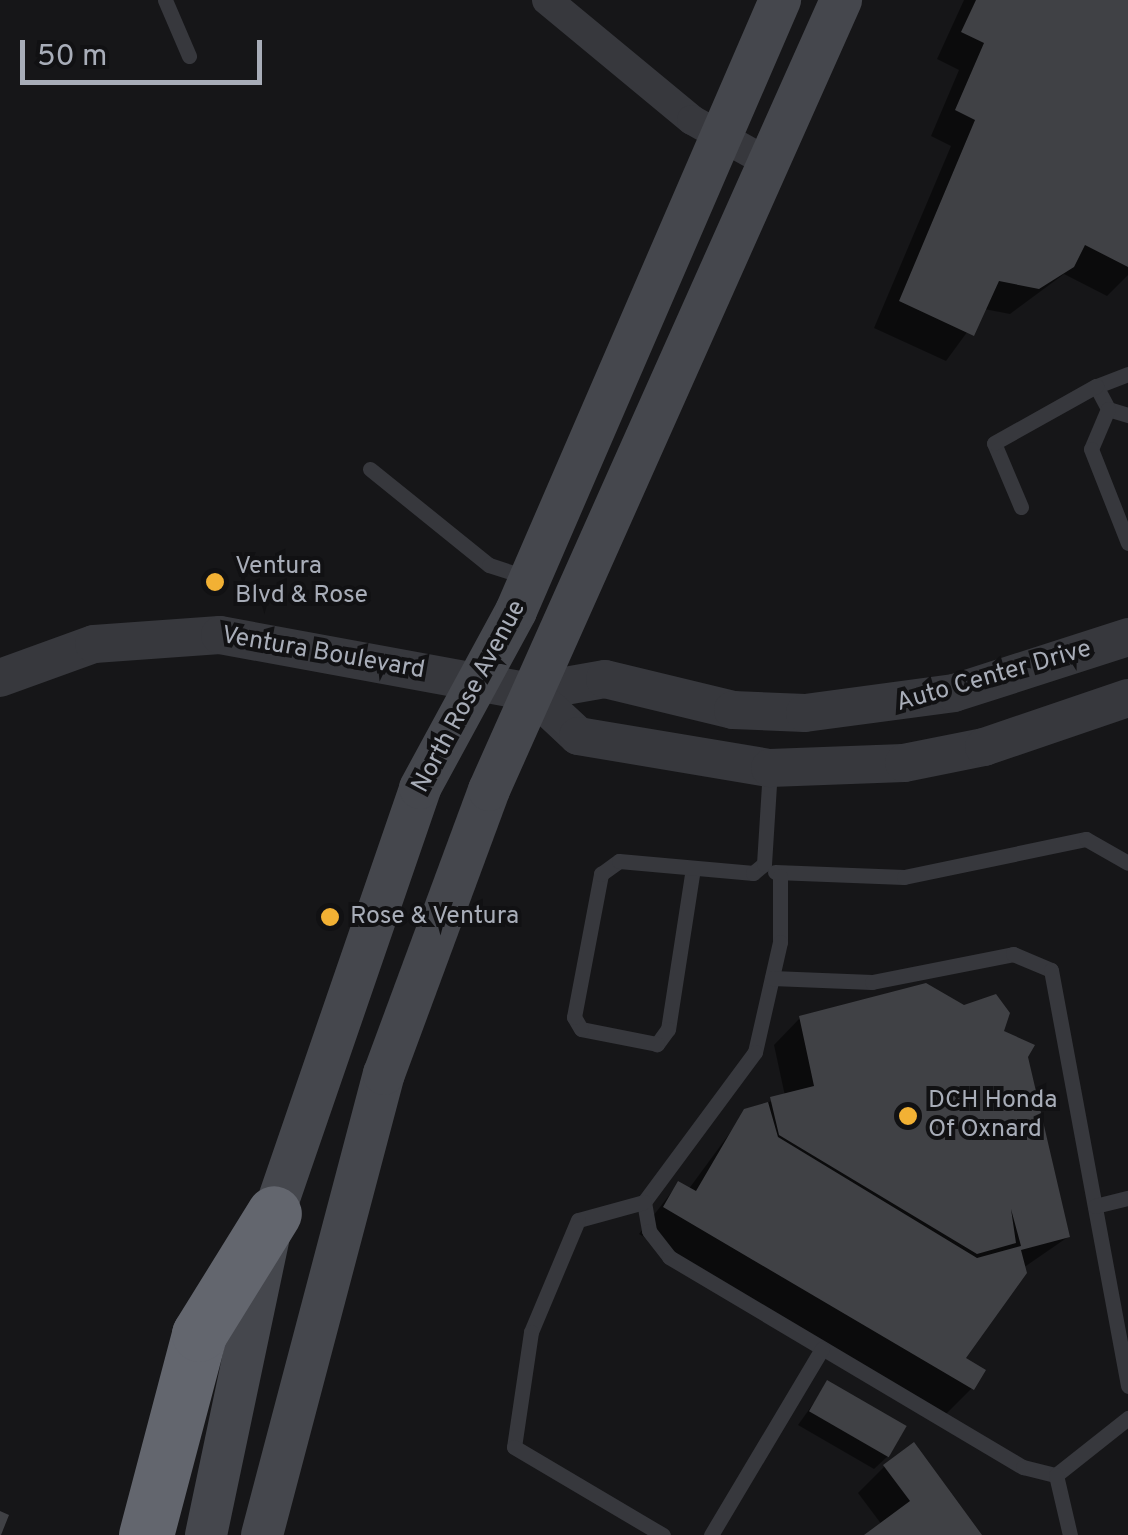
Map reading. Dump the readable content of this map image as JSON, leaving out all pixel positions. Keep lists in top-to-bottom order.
{
  "streets": {
    "main road": ["North Rose Avenue"],
    "street": ["Ventura Boulevard", "Auto Center Drive"]
  },
  "crossings": [
    ["Ventura Boulevard", "Auto Center Drive"],
    ["Ventura Boulevard", "North Rose Avenue"],
    ["Auto Center Drive", "North Rose Avenue"]
  ],
  "places": ["Ventura Blvd & Rose", "Rose & Ventura", "DCH Honda Of Oxnard"],
  "scale_bar": "50 m"
}
